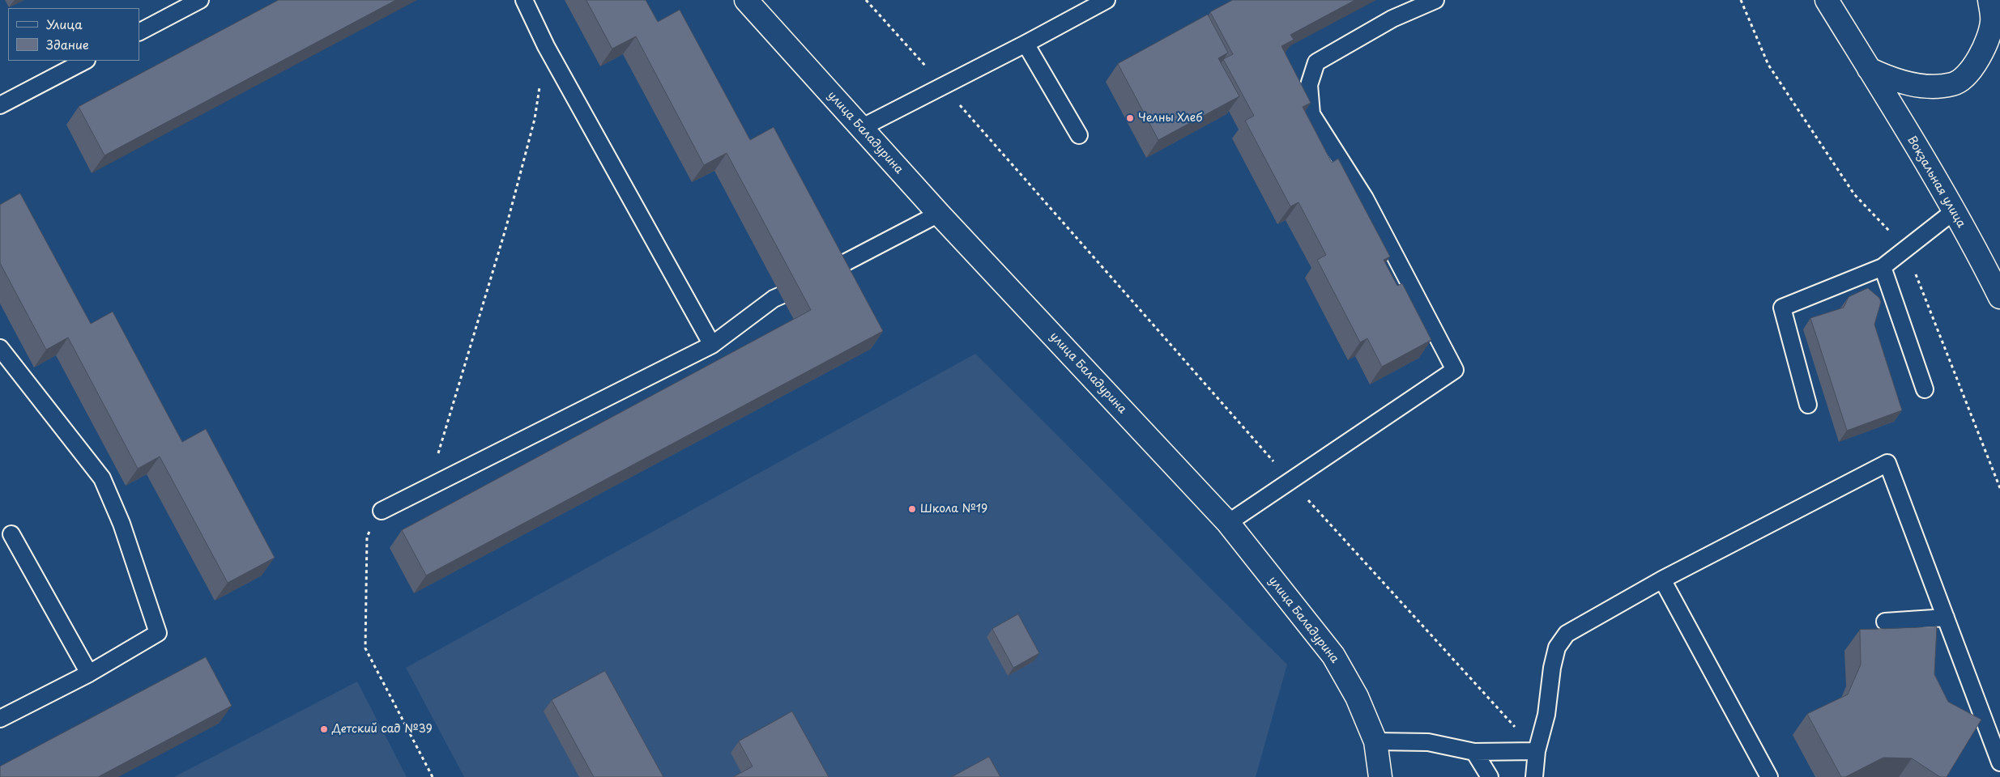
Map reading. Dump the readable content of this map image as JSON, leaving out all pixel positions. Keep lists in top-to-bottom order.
{
  "streets": {
    "street": ["улица Баладурина", "Вокзальная улица"]
  },
  "places": ["Челны Хлеб", "Школа №19", "Детский сад №39"],
  "legend": ["Улица", "Здание"]
}
